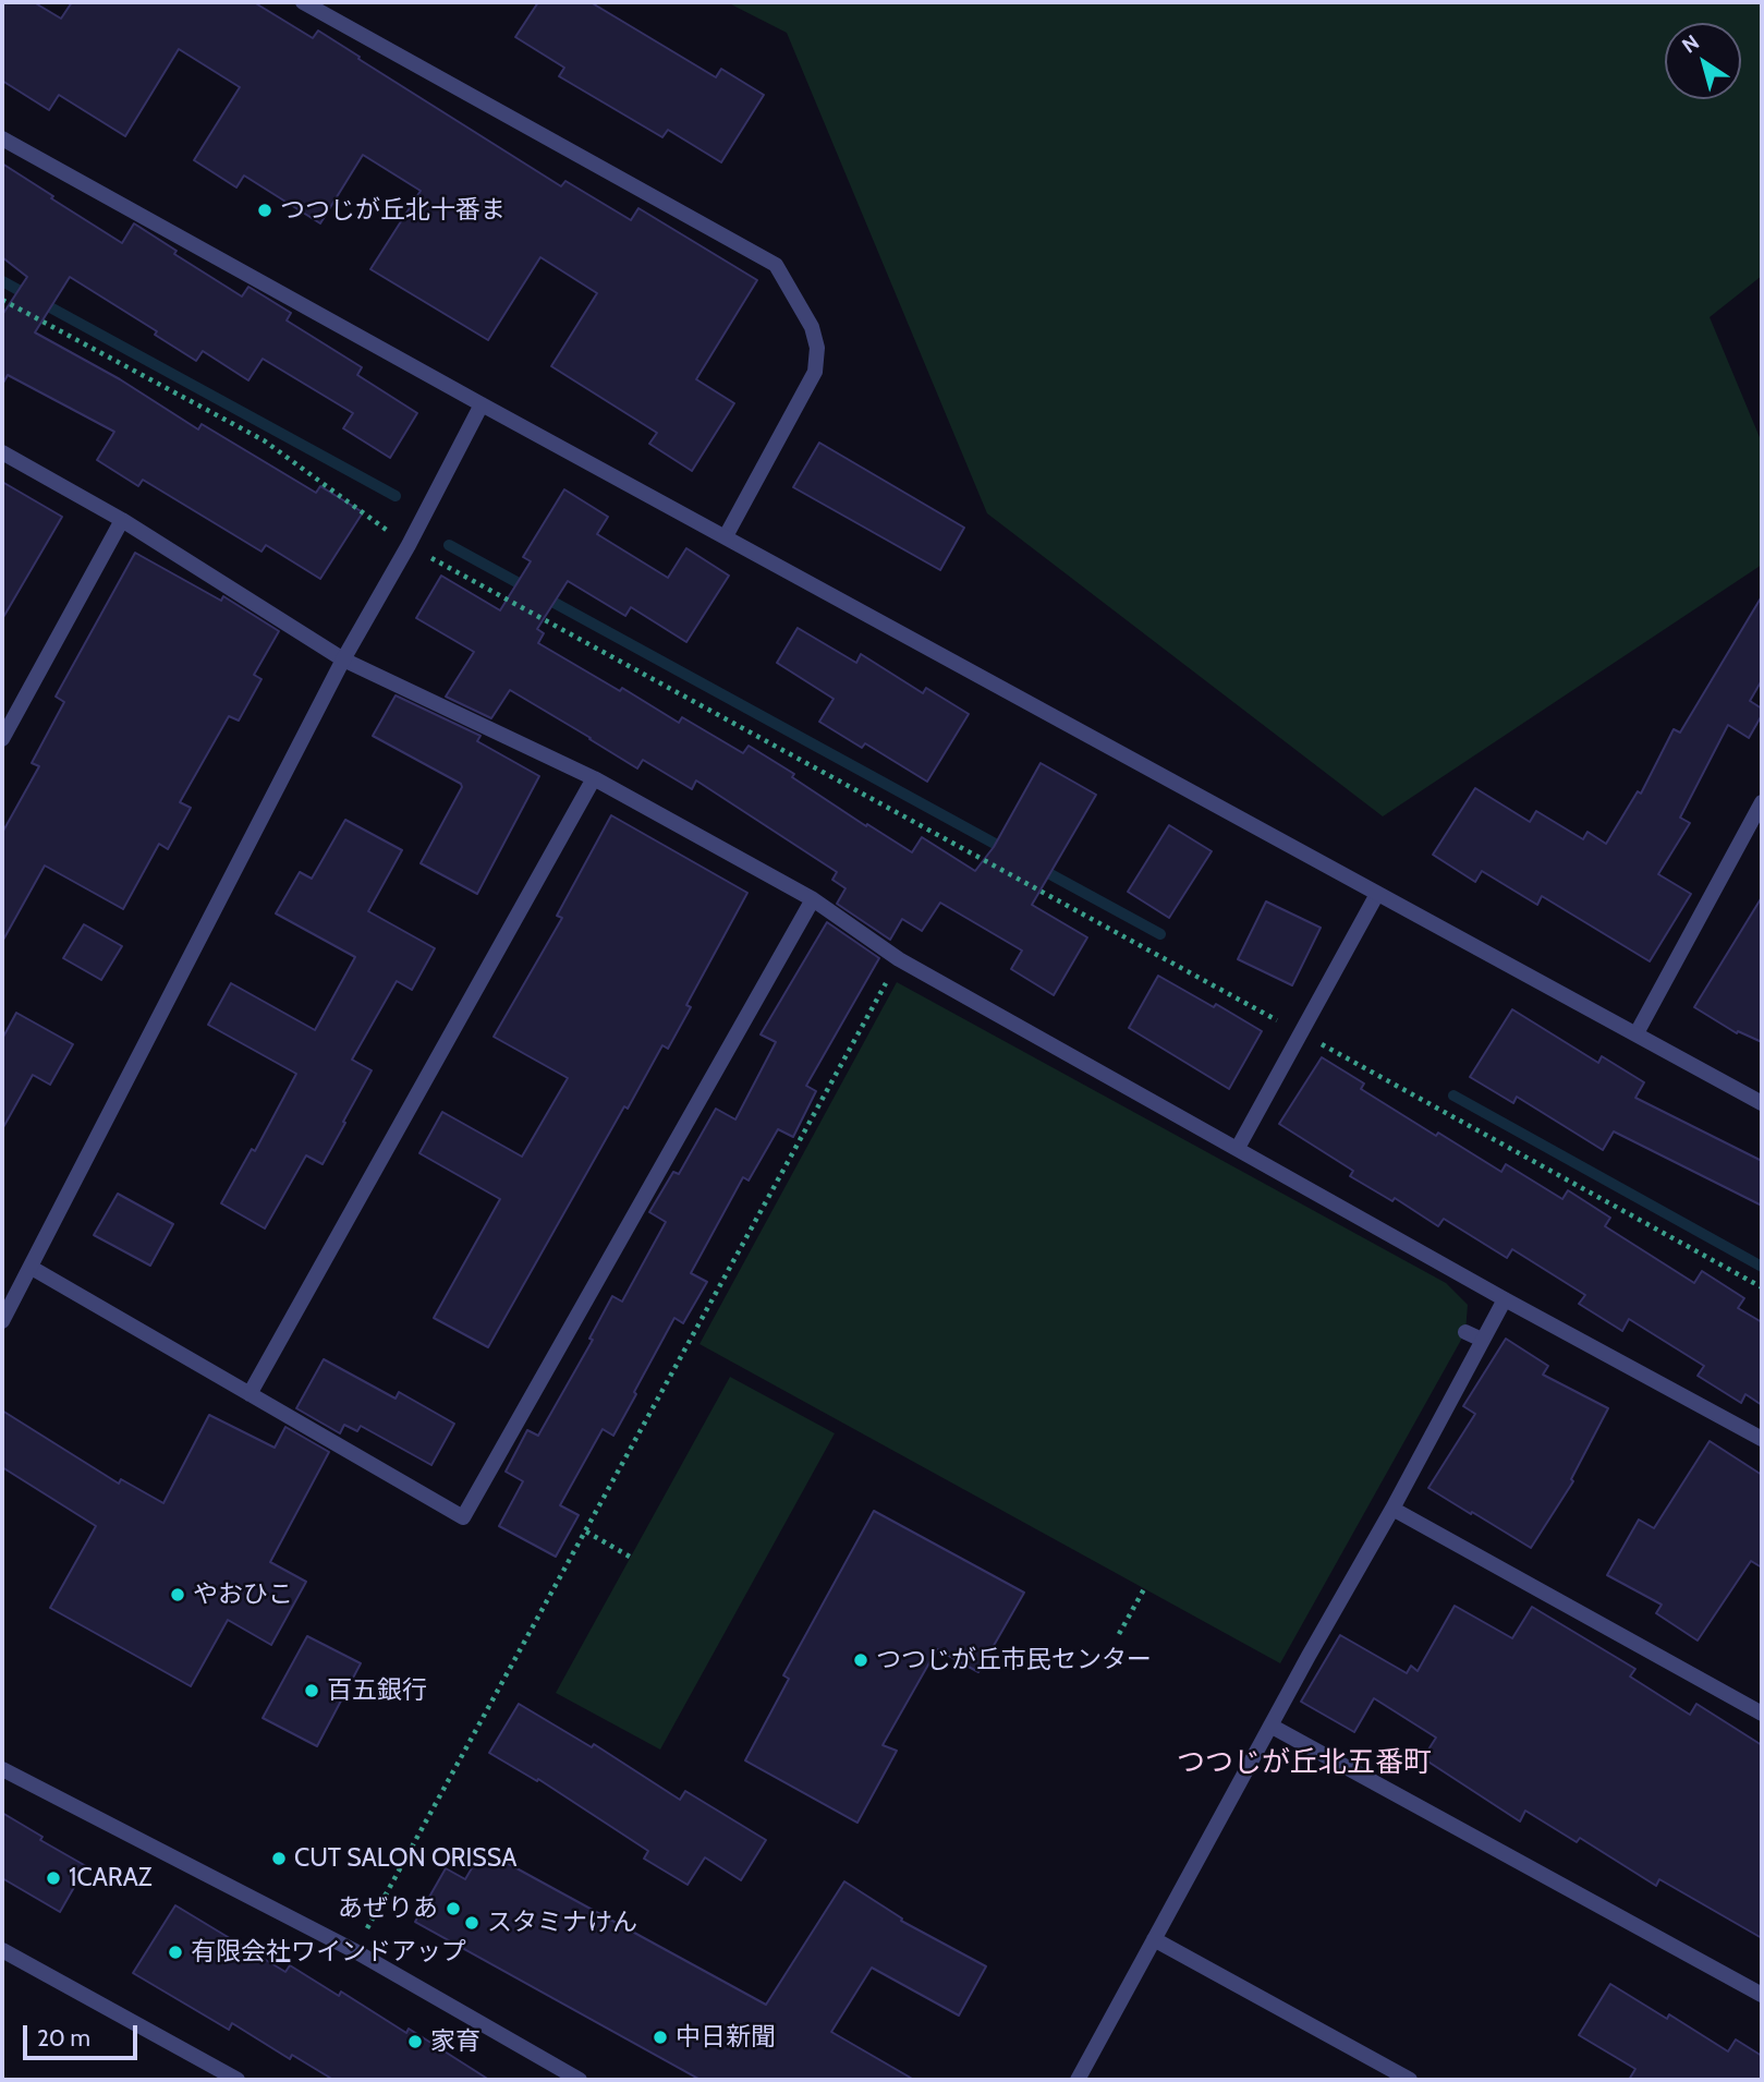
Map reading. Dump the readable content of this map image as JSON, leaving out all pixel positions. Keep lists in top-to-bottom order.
{
  "districts": ["つつじが丘北五番町"],
  "places": [
    "つつじが丘北十番ま",
    "やおひこ",
    "つつじが丘市民センター",
    "百五銀行",
    "CUT SALON ORISSA",
    "1CARAZ",
    "あぜりあ",
    "スタミナけん",
    "有限会社ワインドアップ",
    "中日新聞",
    "家育"
  ],
  "scale_bar": "20 m",
  "north": "top left"
}
